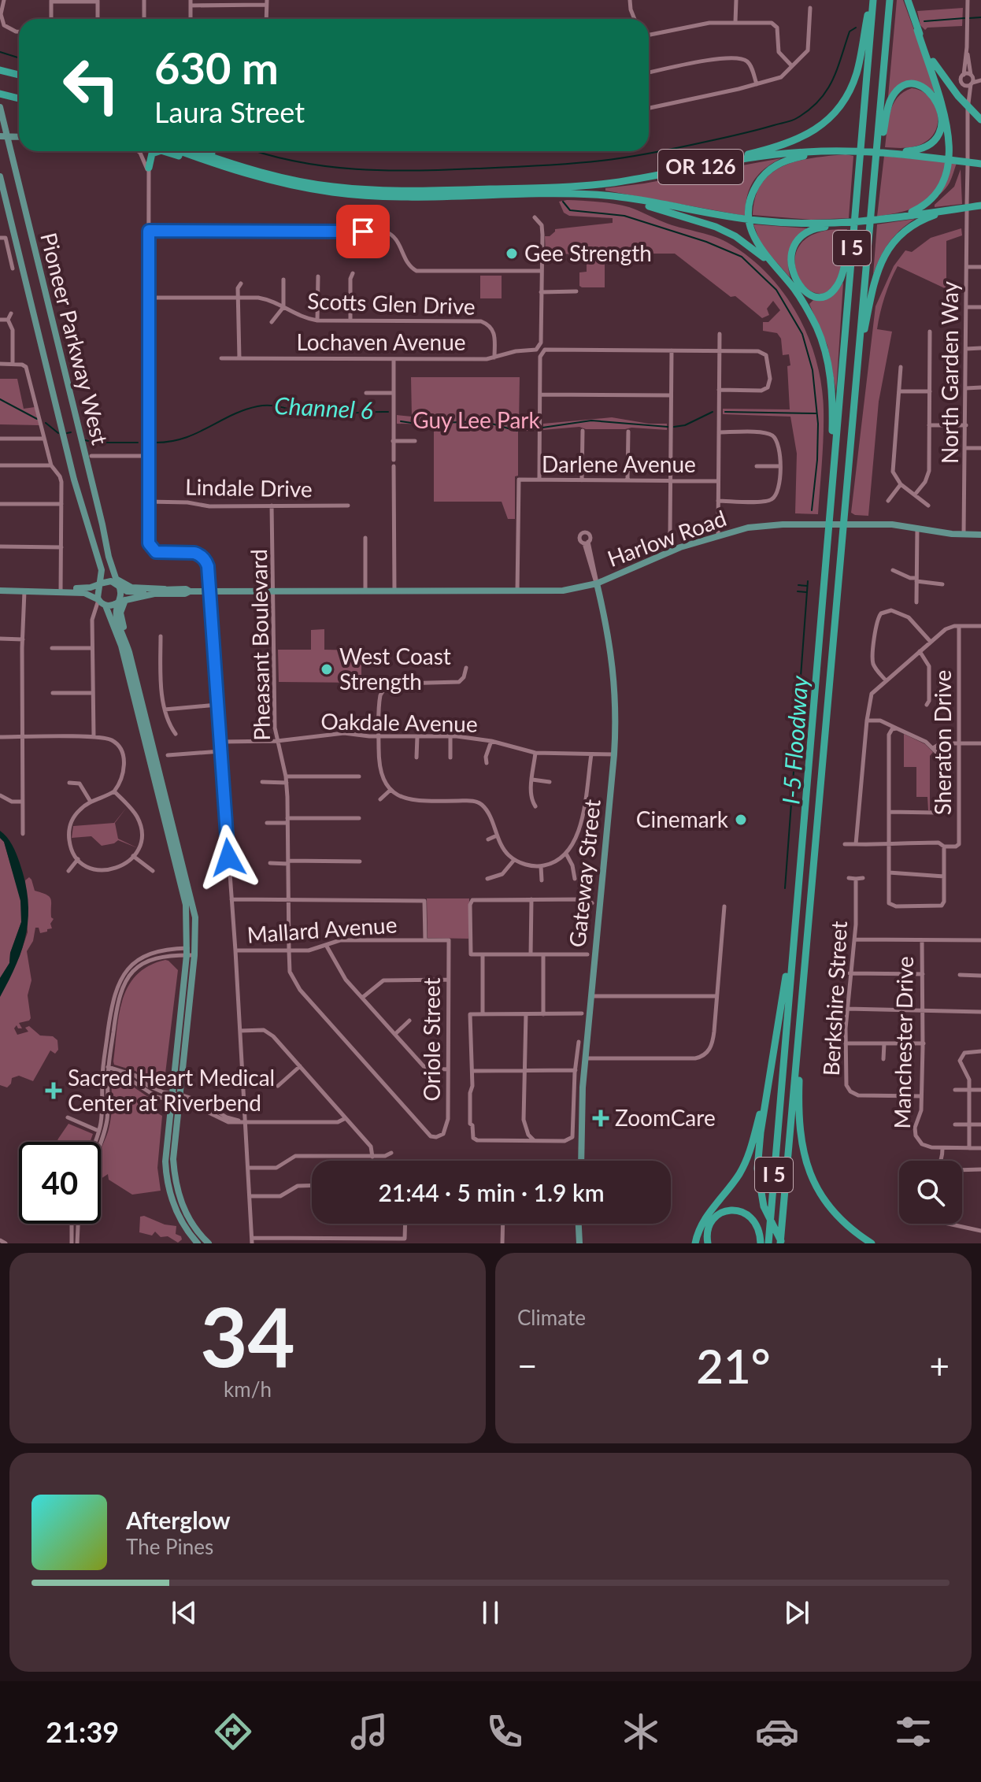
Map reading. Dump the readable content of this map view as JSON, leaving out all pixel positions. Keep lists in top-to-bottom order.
{
  "streets": {
    "highway": ["OR 126", "I 5"],
    "main road": ["Pioneer Parkway West", "Harlow Road", "Gateway Street"],
    "street": [
      "Scotts Glen Drive",
      "Lochaven Avenue",
      "North Garden Way",
      "Darlene Avenue",
      "Lindale Drive",
      "Pheasant Boulevard",
      "Oakdale Avenue",
      "Sheraton Drive",
      "Mallard Avenue",
      "Berkshire Street",
      "Oriole Street",
      "Manchester Drive"
    ]
  },
  "crossings": [
    ["Scotts Glen Drive", "Lochaven Avenue"],
    ["North Garden Way", "Harlow Road"],
    ["Darlene Avenue", "Harlow Road"],
    ["Lindale Drive", "Pheasant Boulevard"],
    ["Harlow Road", "Pheasant Boulevard"],
    ["Harlow Road", "Gateway Street"],
    ["Pheasant Boulevard", "Oakdale Avenue"],
    ["Pheasant Boulevard", "Mallard Avenue"],
    ["Pheasant Boulevard", "Oriole Street"],
    ["Oakdale Avenue", "Gateway Street"],
    ["Mallard Avenue", "Oriole Street"],
    ["Berkshire Street", "Manchester Drive"]
  ],
  "water": ["Channel 6", "I-5 Floodway"],
  "parks": ["Guy Lee Park"],
  "places": {
    "other": ["Gee Strength", "West Coast Strength", "Cinemark"],
    "health": ["Sacred Heart Medical Center at Riverbend", "ZoomCare"]
  },
  "page": {
    "turn": ["630 m", "Laura Street"],
    "limit": "40",
    "trip": "21:44 · 5 min · 1.9 km",
    "tile": [
      ["34", "km/h"],
      "Climate"
    ],
    "heat": ["−", "21°", "+"],
    "song": ["Afterglow", "The Pines"],
    "tabs": "21:39"
  }
}
